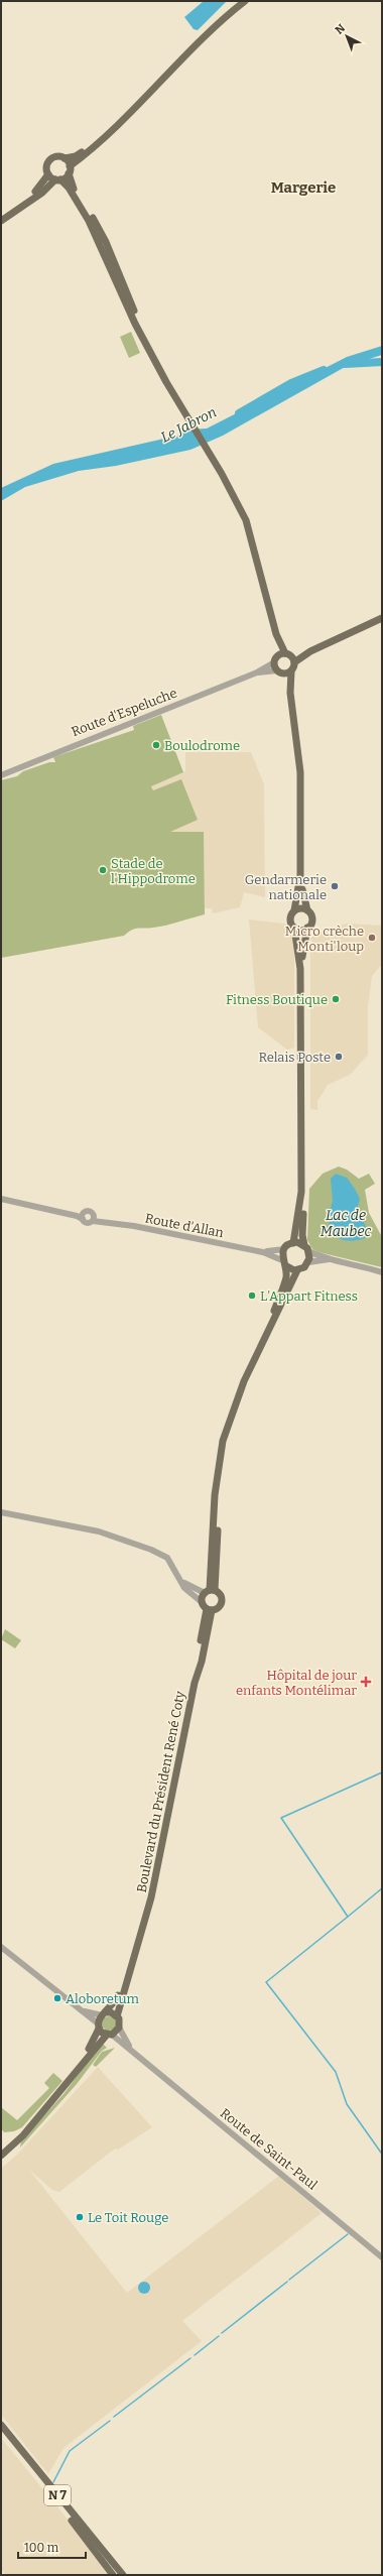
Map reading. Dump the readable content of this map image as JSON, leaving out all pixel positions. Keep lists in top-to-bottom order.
{
  "streets": {
    "main road": ["Boulevard du Président René Coty", "N 7"],
    "street": ["Route d'Espeluche", "Route d'Allan", "Route de Saint-Paul"]
  },
  "crossings": [
    ["Boulevard du Président René Coty", "Route de Saint-Paul"]
  ],
  "districts": ["Margerie"],
  "water": ["Le Jabron", "Lac de Maubec"],
  "places": {
    "other": [
      "Boulodrome",
      "Stade de l'Hippodrome",
      "Gendarmerie nationale",
      "Micro crèche Monti'loup",
      "Fitness Boutique",
      "Relais Poste",
      "L'Appart Fitness",
      "Aloboretum",
      "Le Toit Rouge"
    ],
    "health": ["Hôpital de jour enfants Montélimar"]
  },
  "scale_bar": "100 m",
  "north": "top left"
}
